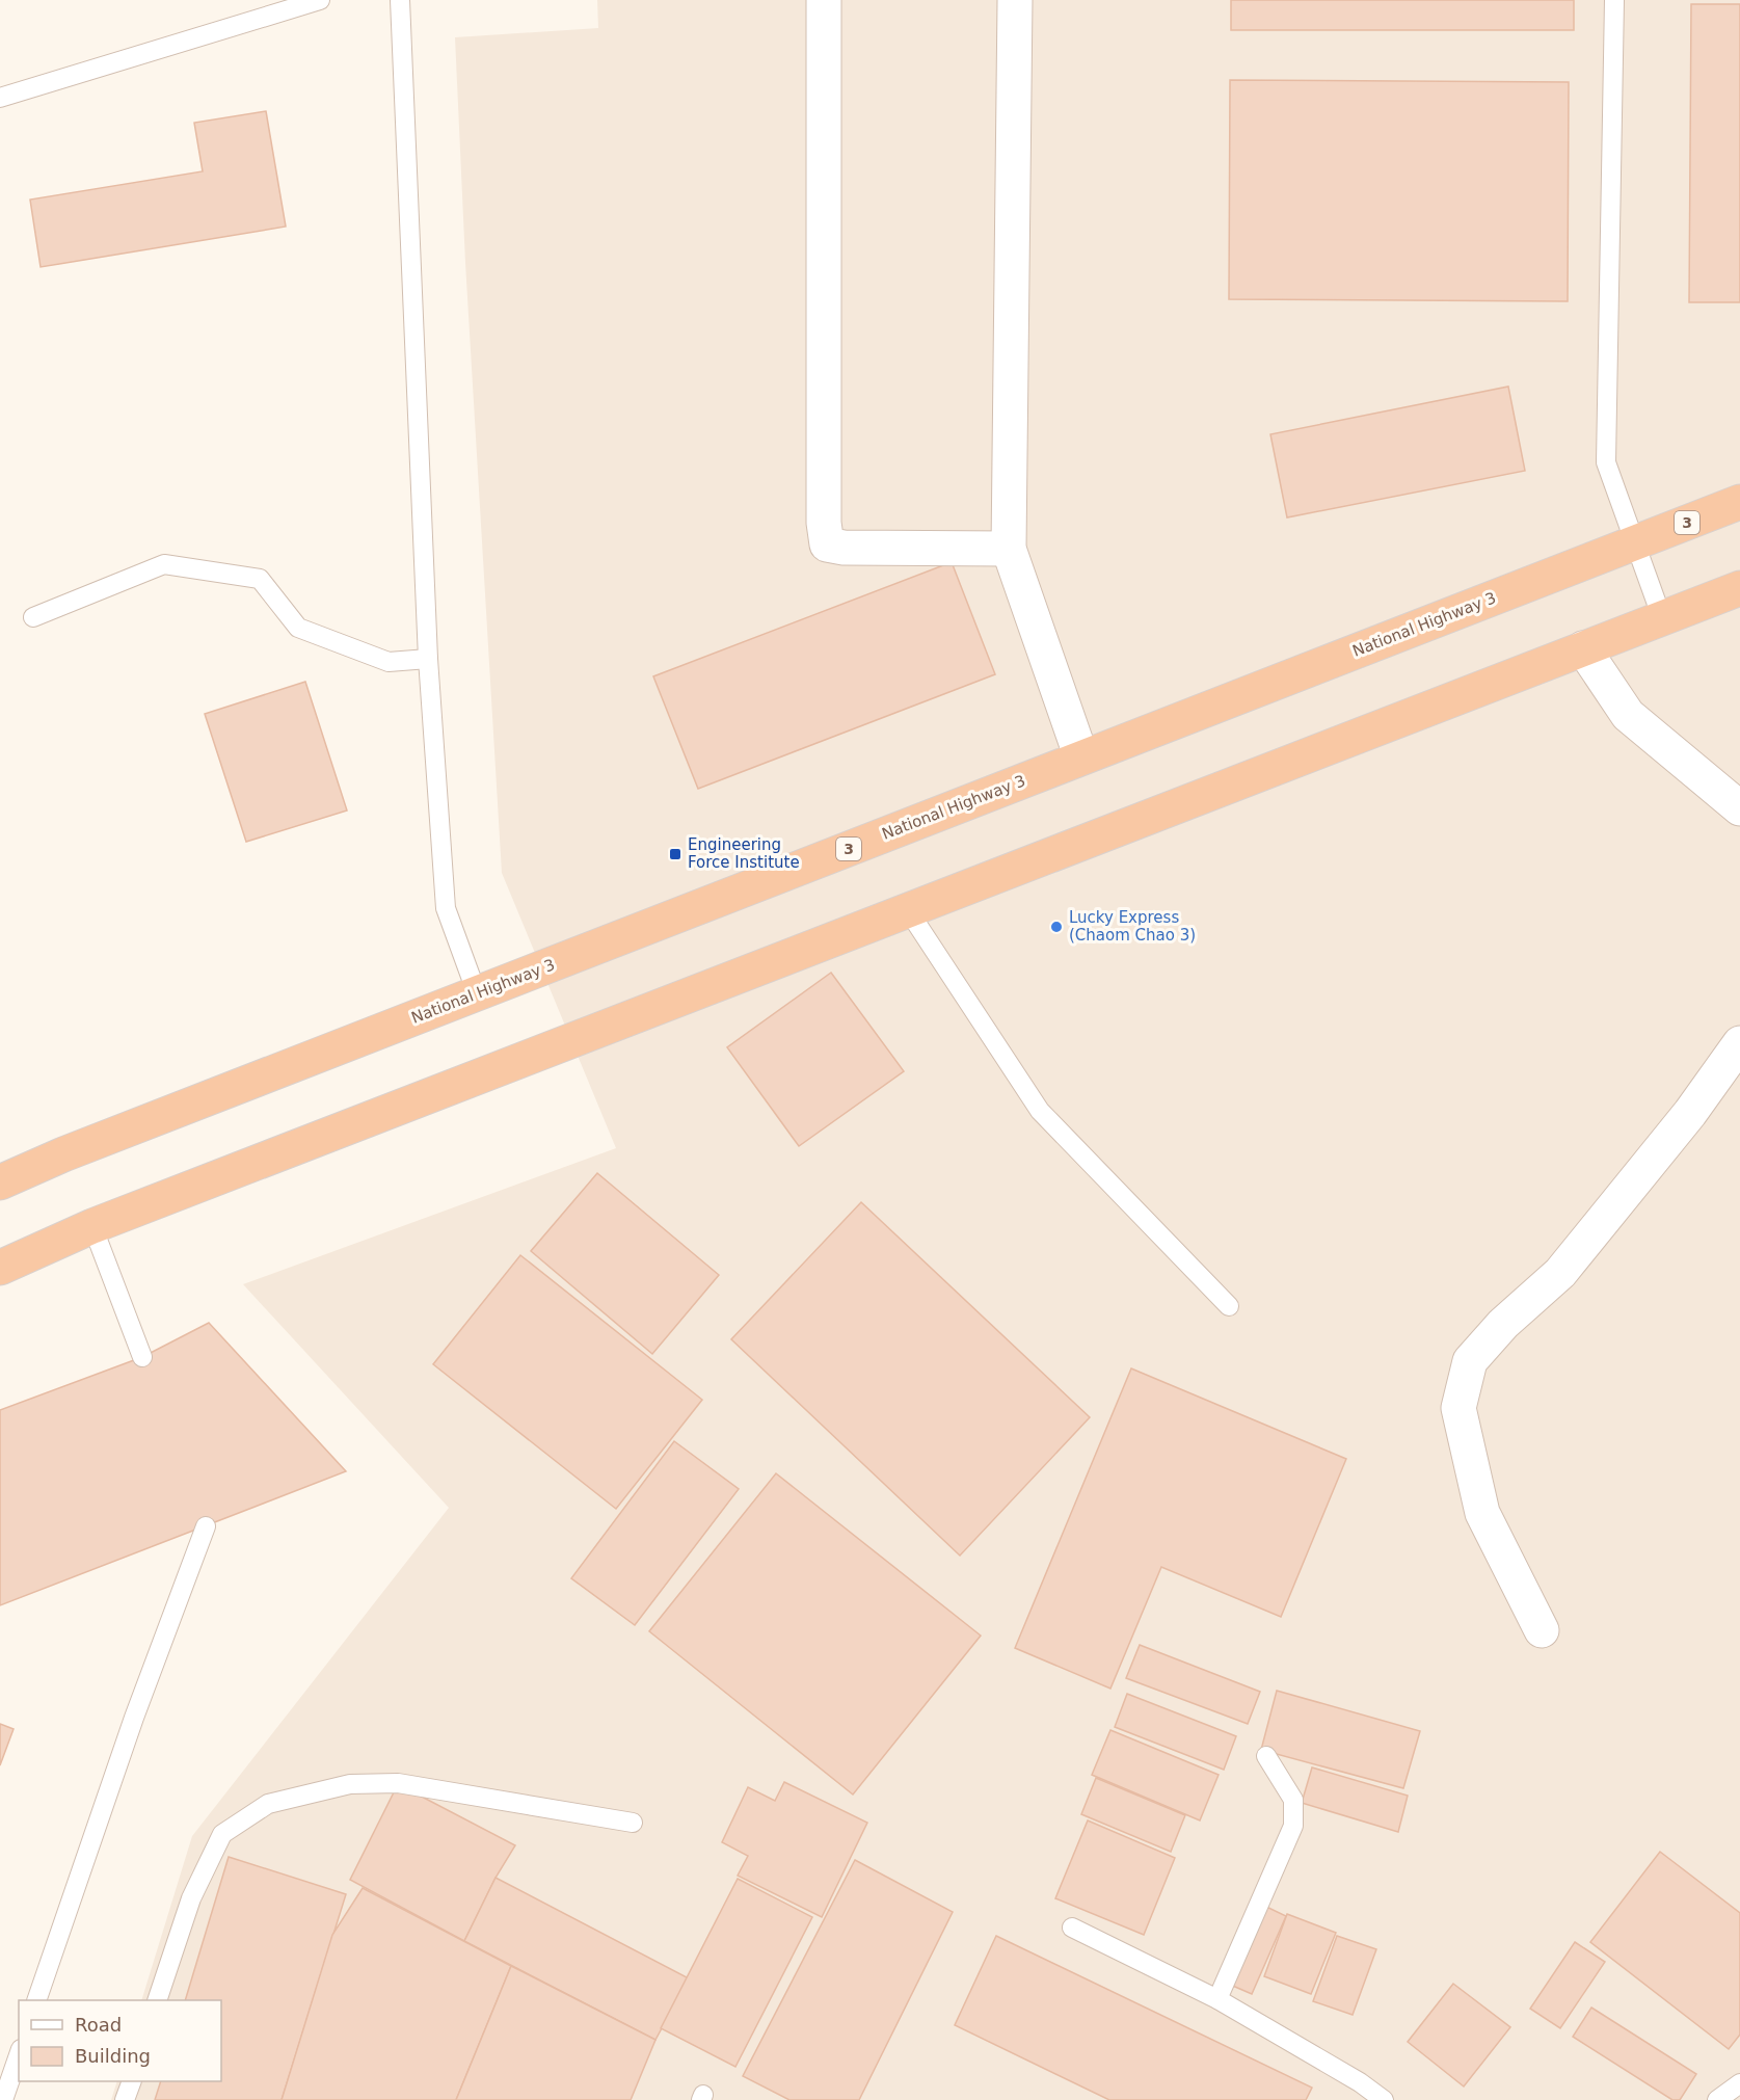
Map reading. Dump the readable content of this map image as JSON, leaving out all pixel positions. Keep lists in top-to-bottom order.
{
  "streets": {
    "highway": ["3", "National Highway 3"]
  },
  "places": {
    "transit": ["Engineering Force Institute"],
    "other": ["Lucky Express (Chaom Chao 3)"]
  },
  "legend": ["Road", "Building"]
}
